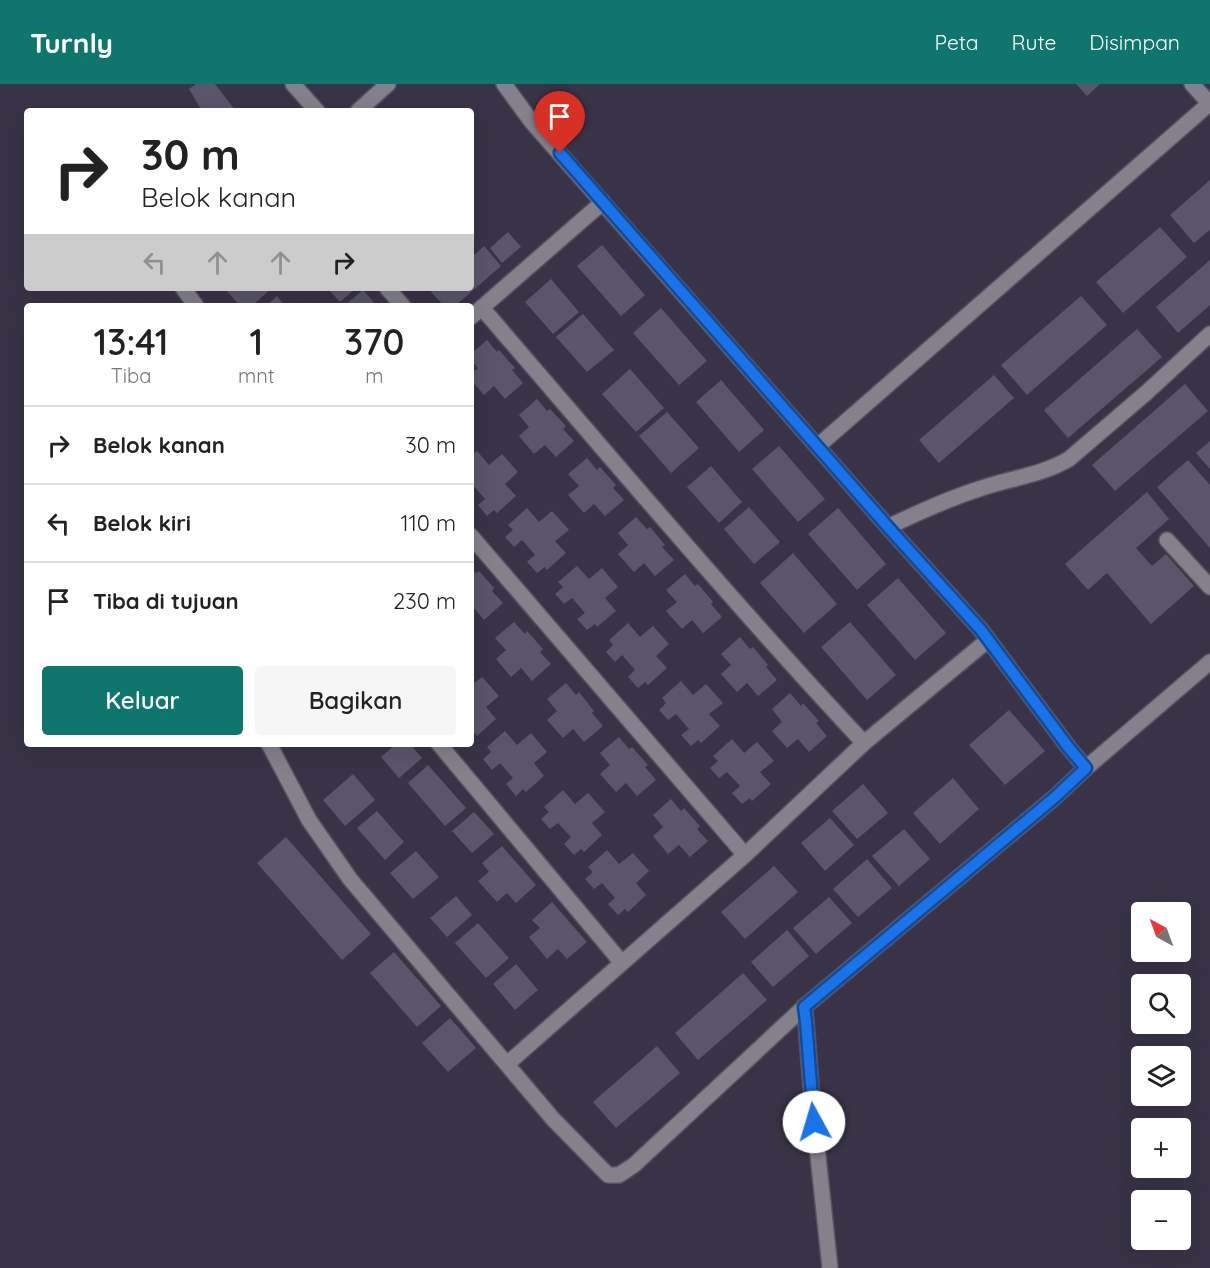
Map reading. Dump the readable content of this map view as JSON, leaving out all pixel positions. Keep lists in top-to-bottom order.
{
  "north": "top left",
  "page": {
    "header": "Turnly",
    "nav": ["Peta", "Rute", "Disimpan"],
    "turn": ["30 m", "Belok kanan"],
    "eta": [
      "13:41",
      "Tiba",
      "1",
      "mnt",
      "370",
      "m"
    ],
    "list": [
      {
        "name": "Belok kanan",
        "value": "30 m"
      },
      {
        "name": "Belok kiri",
        "value": "110 m"
      },
      {
        "name": "Tiba di tujuan",
        "value": "230 m"
      }
    ],
    "buttons": ["Keluar", "Bagikan"],
    "map_buttons": ["+", "−"]
  }
}
